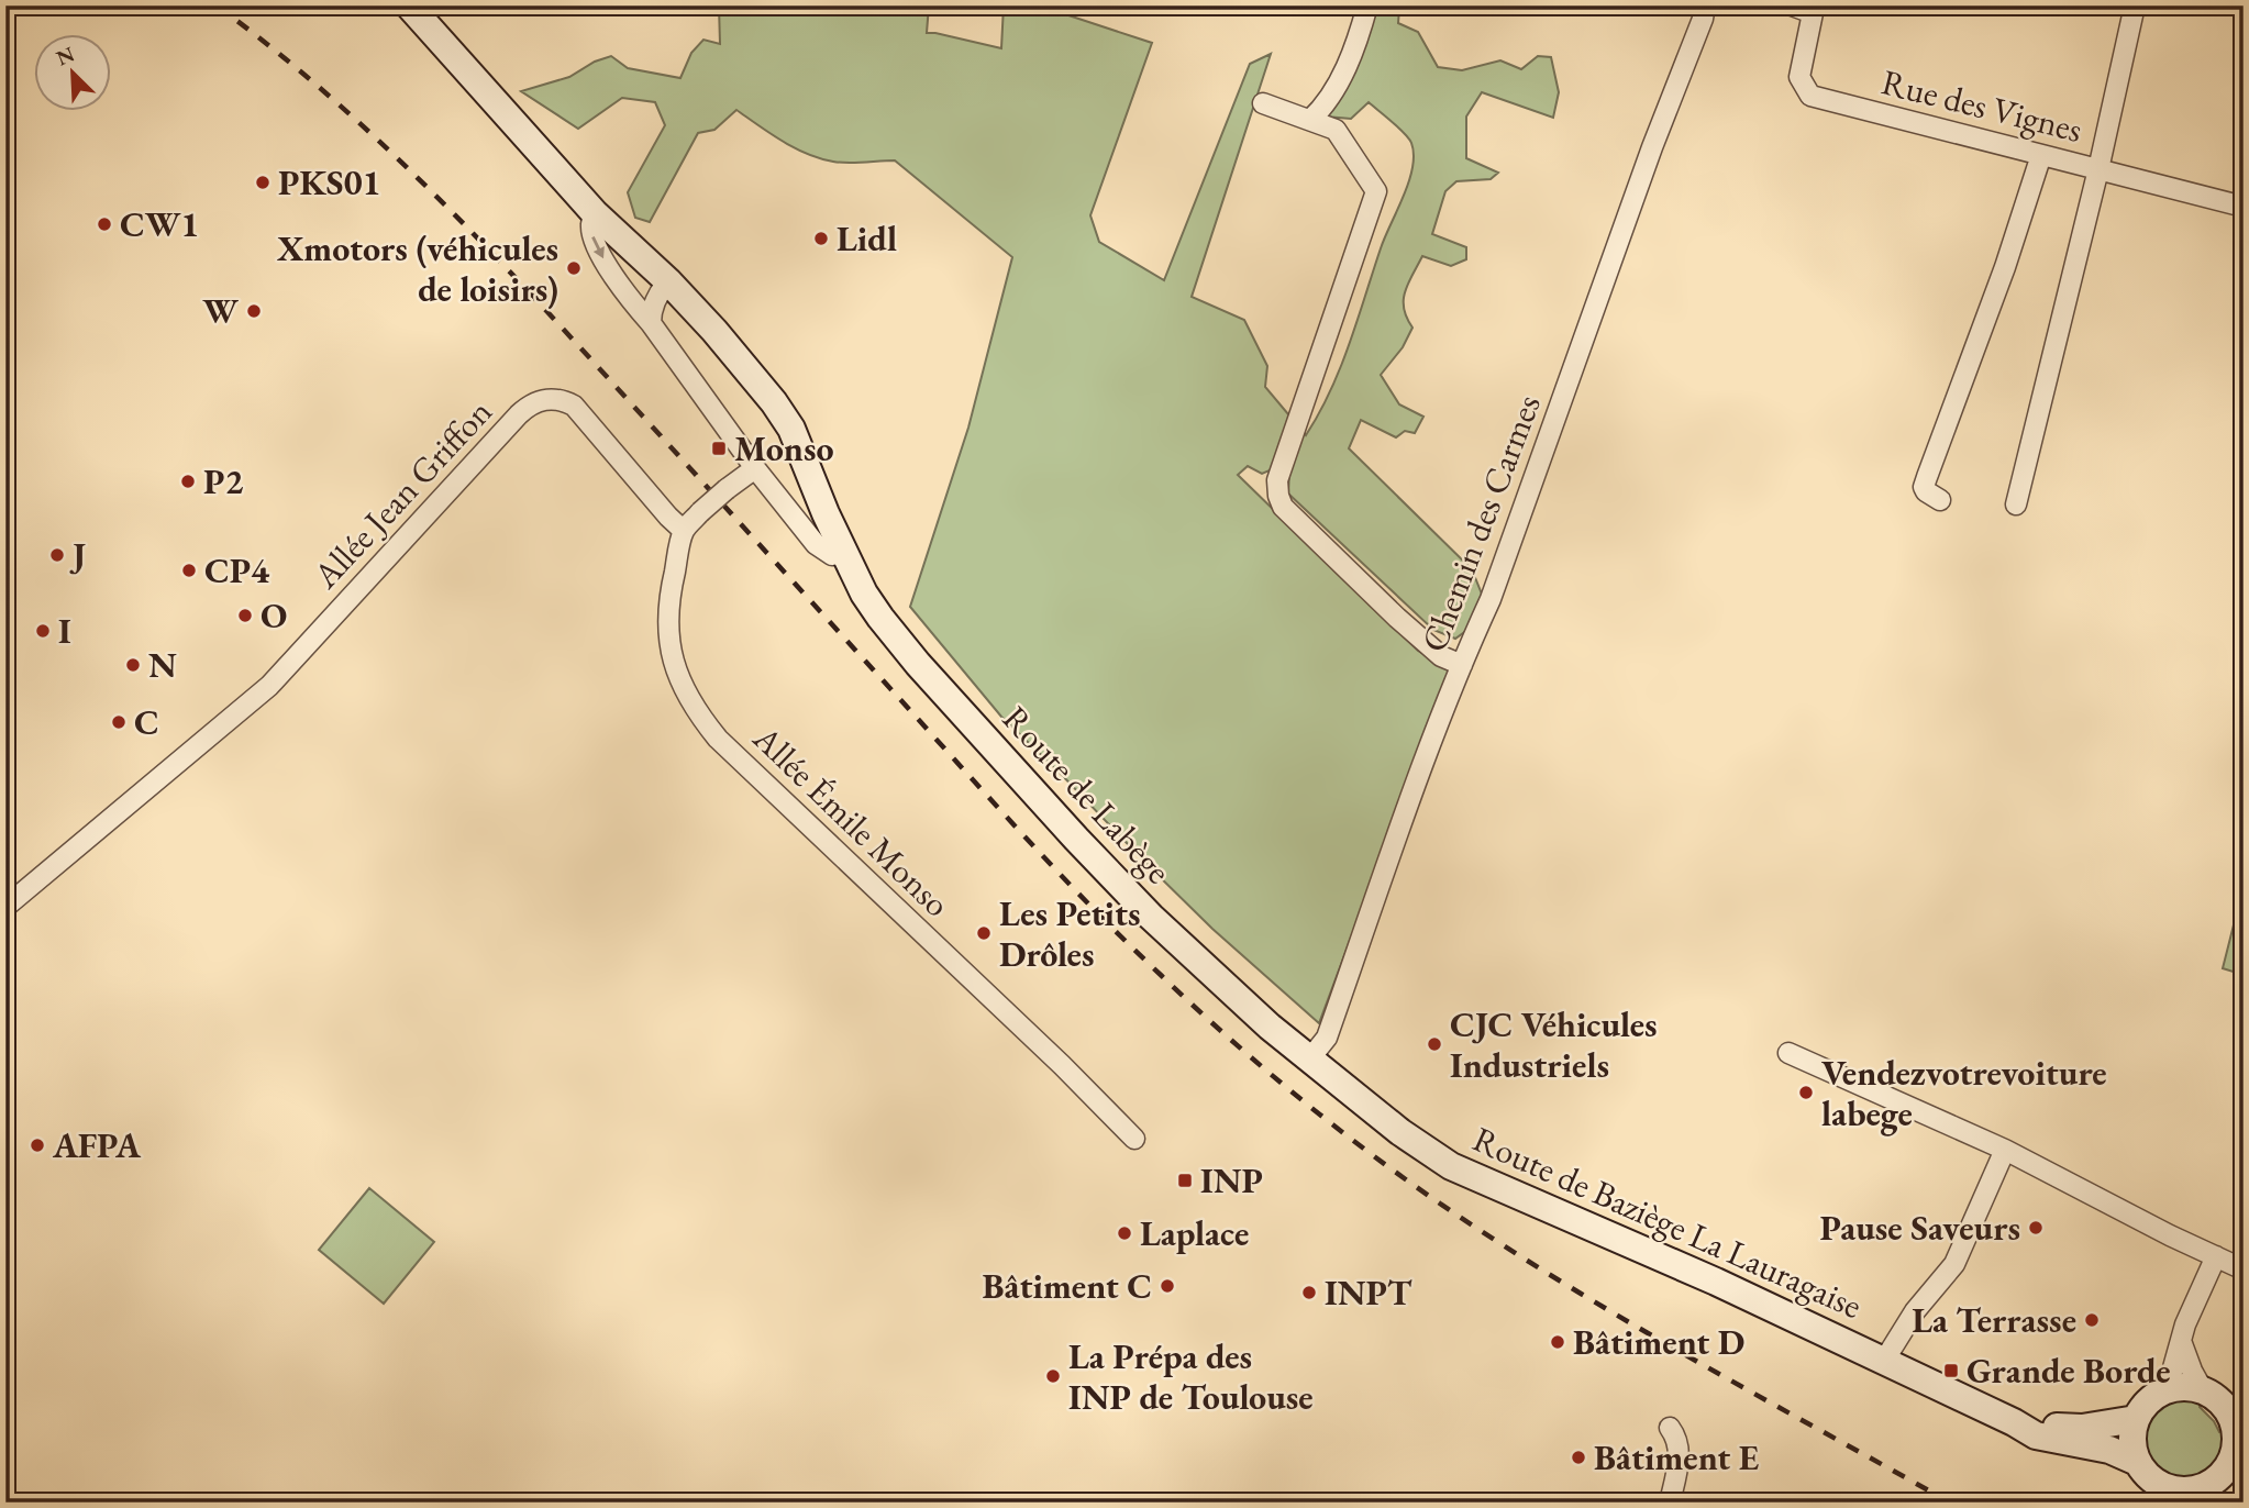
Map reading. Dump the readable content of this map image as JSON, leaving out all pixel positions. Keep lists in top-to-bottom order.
{
  "streets": {
    "main road": ["Route de Labège", "Route de Baziège La Lauragaise"],
    "street": [
      "Rue des Vignes",
      "Allée Jean Griffon",
      "Chemin des Carmes",
      "Allée Émile Monso"
    ]
  },
  "crossings": [
    ["Allée Jean Griffon", "Allée Émile Monso"],
    ["Chemin des Carmes", "Route de Labège"],
    ["Chemin des Carmes", "Route de Baziège La Lauragaise"],
    ["Route de Labège", "Route de Baziège La Lauragaise"]
  ],
  "places": {
    "other": [
      "PKS01",
      "CW1",
      "Lidl",
      "Xmotors (véhicules de loisirs)",
      "W",
      "P2",
      "J",
      "CP4",
      "O",
      "I",
      "N",
      "C",
      "Les Petits Drôles",
      "CJC Véhicules Industriels",
      "Vendezvotrevoiture labege",
      "AFPA",
      "Pause Saveurs",
      "Laplace",
      "Bâtiment C",
      "INPT",
      "La Terrasse",
      "Bâtiment D",
      "La Prépa des INP de Toulouse",
      "Bâtiment E"
    ],
    "transit": ["Monso", "INP", "Grande Borde"]
  },
  "north": "top left"
}
